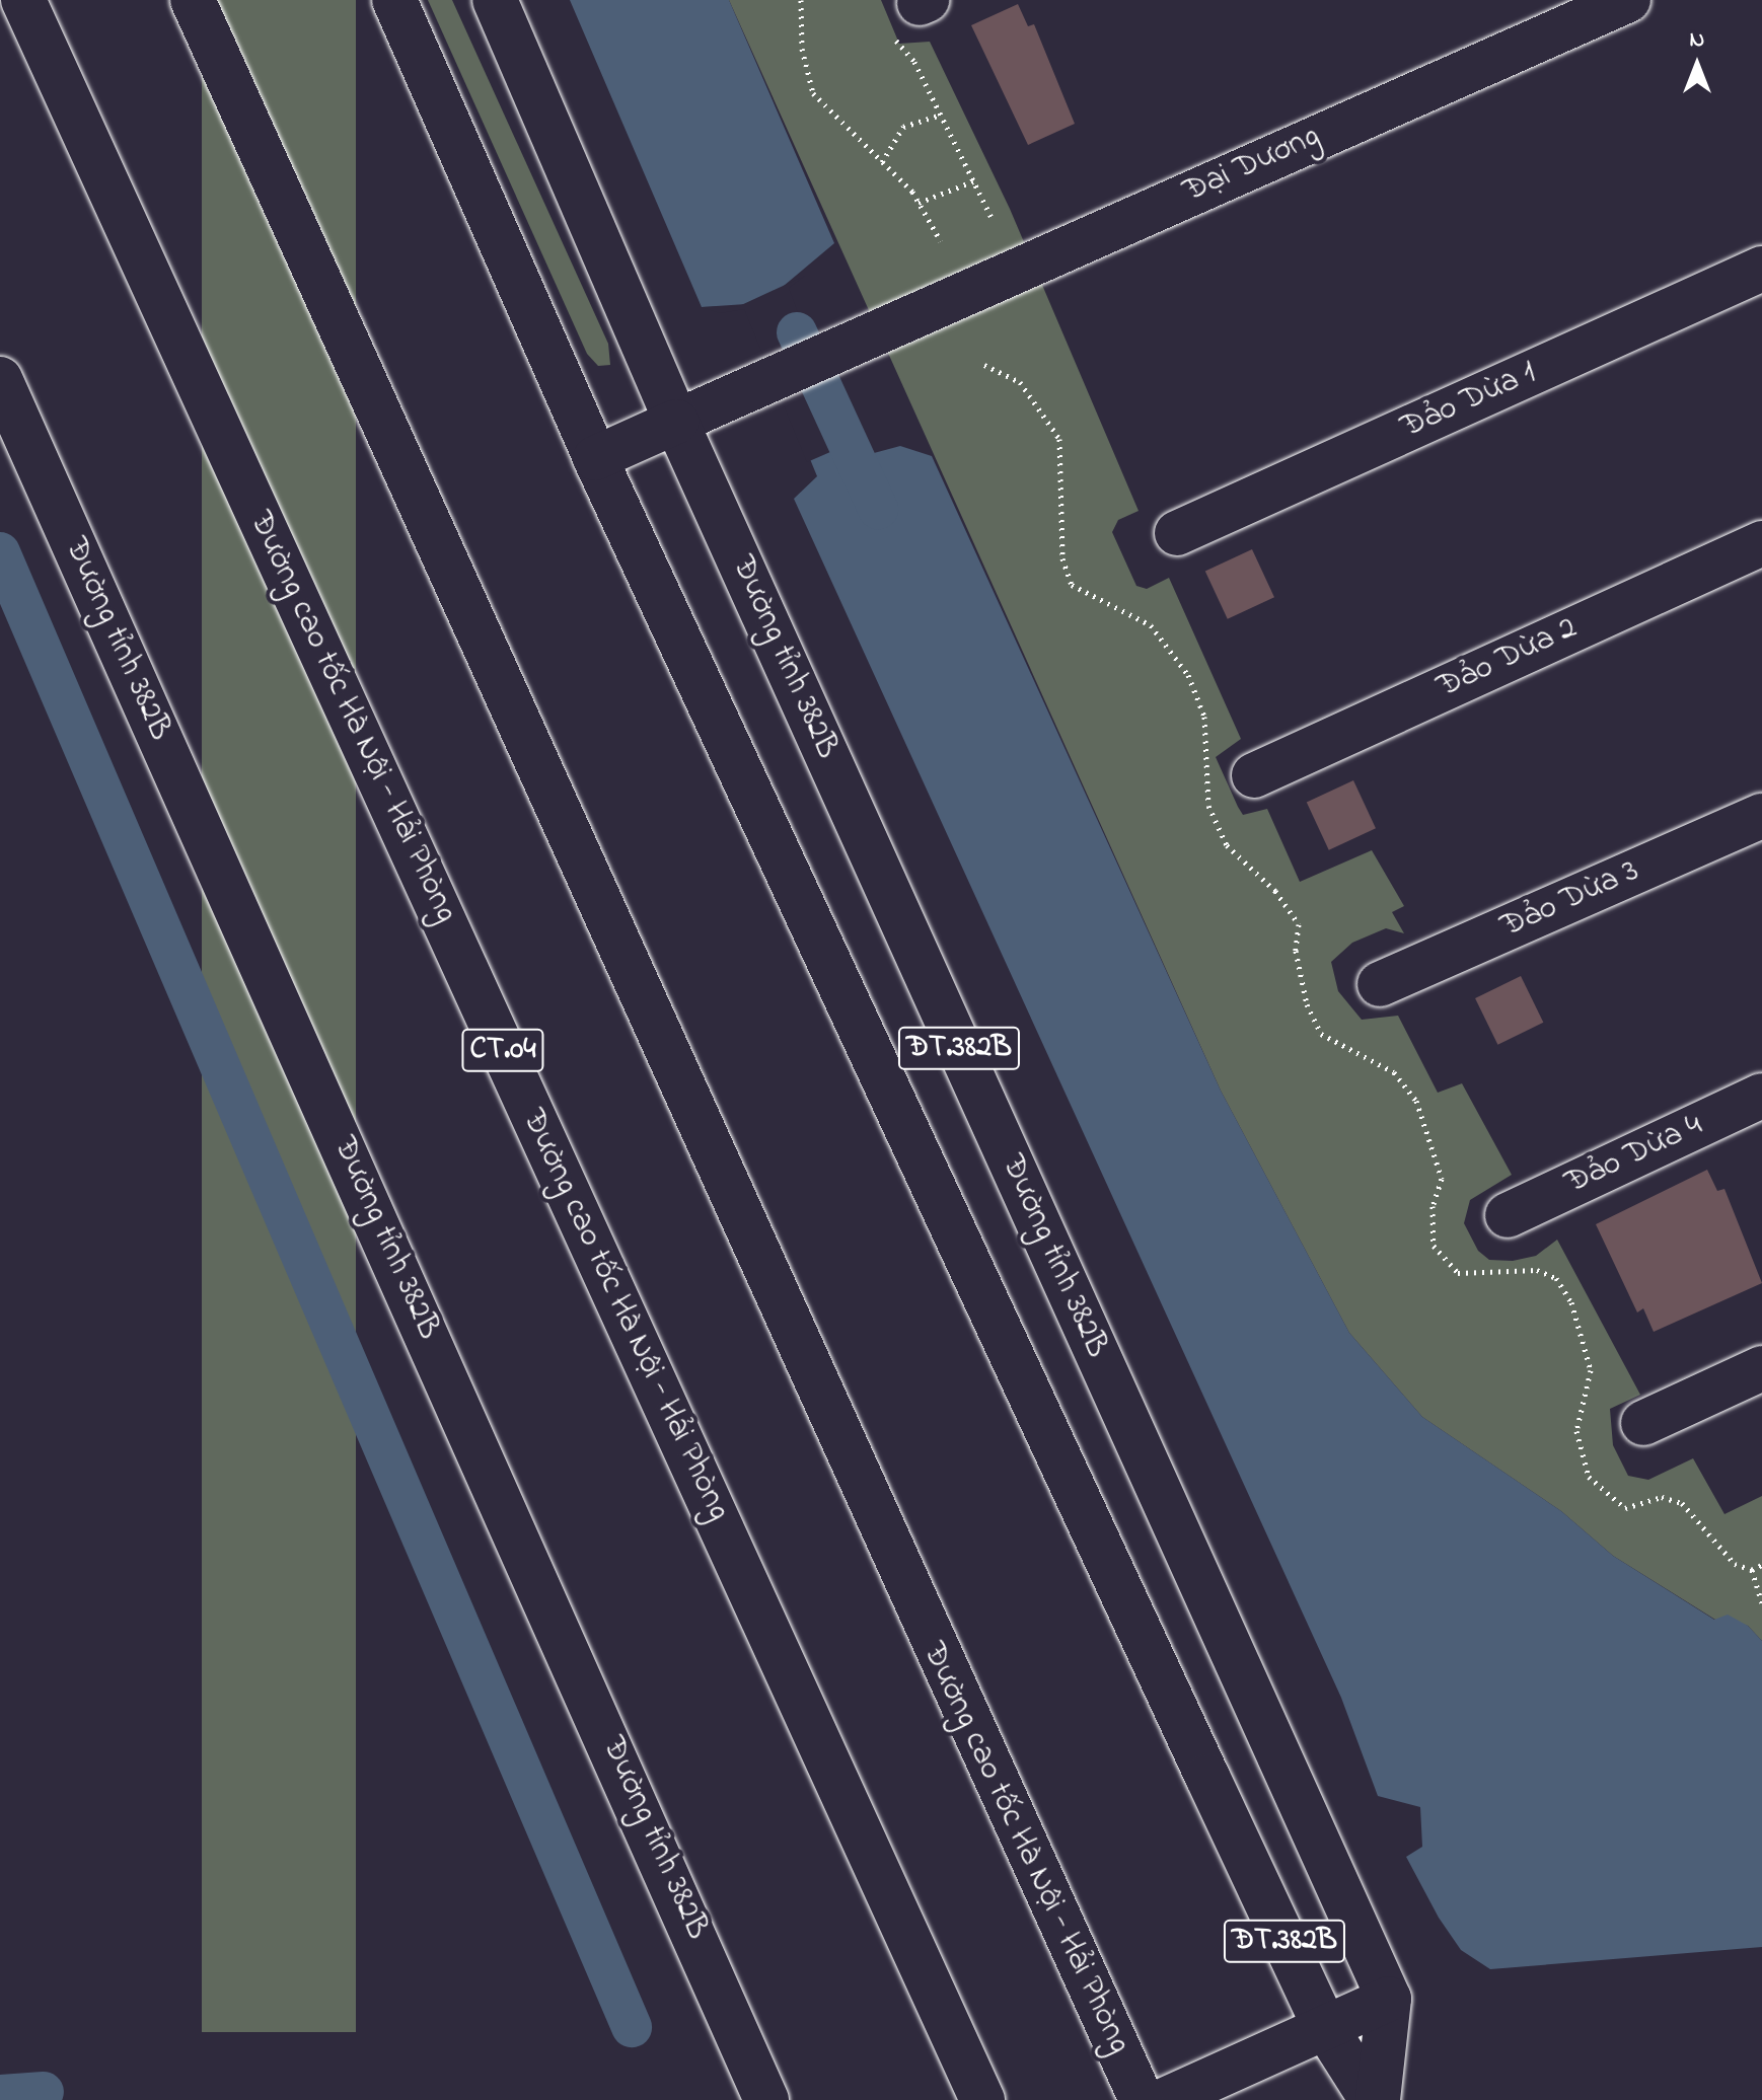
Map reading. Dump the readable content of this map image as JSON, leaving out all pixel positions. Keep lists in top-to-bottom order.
{
  "streets": {
    "main road": [
      "Đại Dương",
      "Đảo Dừa 1",
      "Đường tỉnh 382B",
      "Đảo Dừa 2",
      "Đường cao tốc Hà Nội - Hải Phòng",
      "Đảo Dừa 3",
      "ĐT.382B",
      "CT.04",
      "Đảo Dừa 4"
    ]
  },
  "crossings": [
    ["Đại Dương", "Đường tỉnh 382B"]
  ],
  "north": "top"
}
